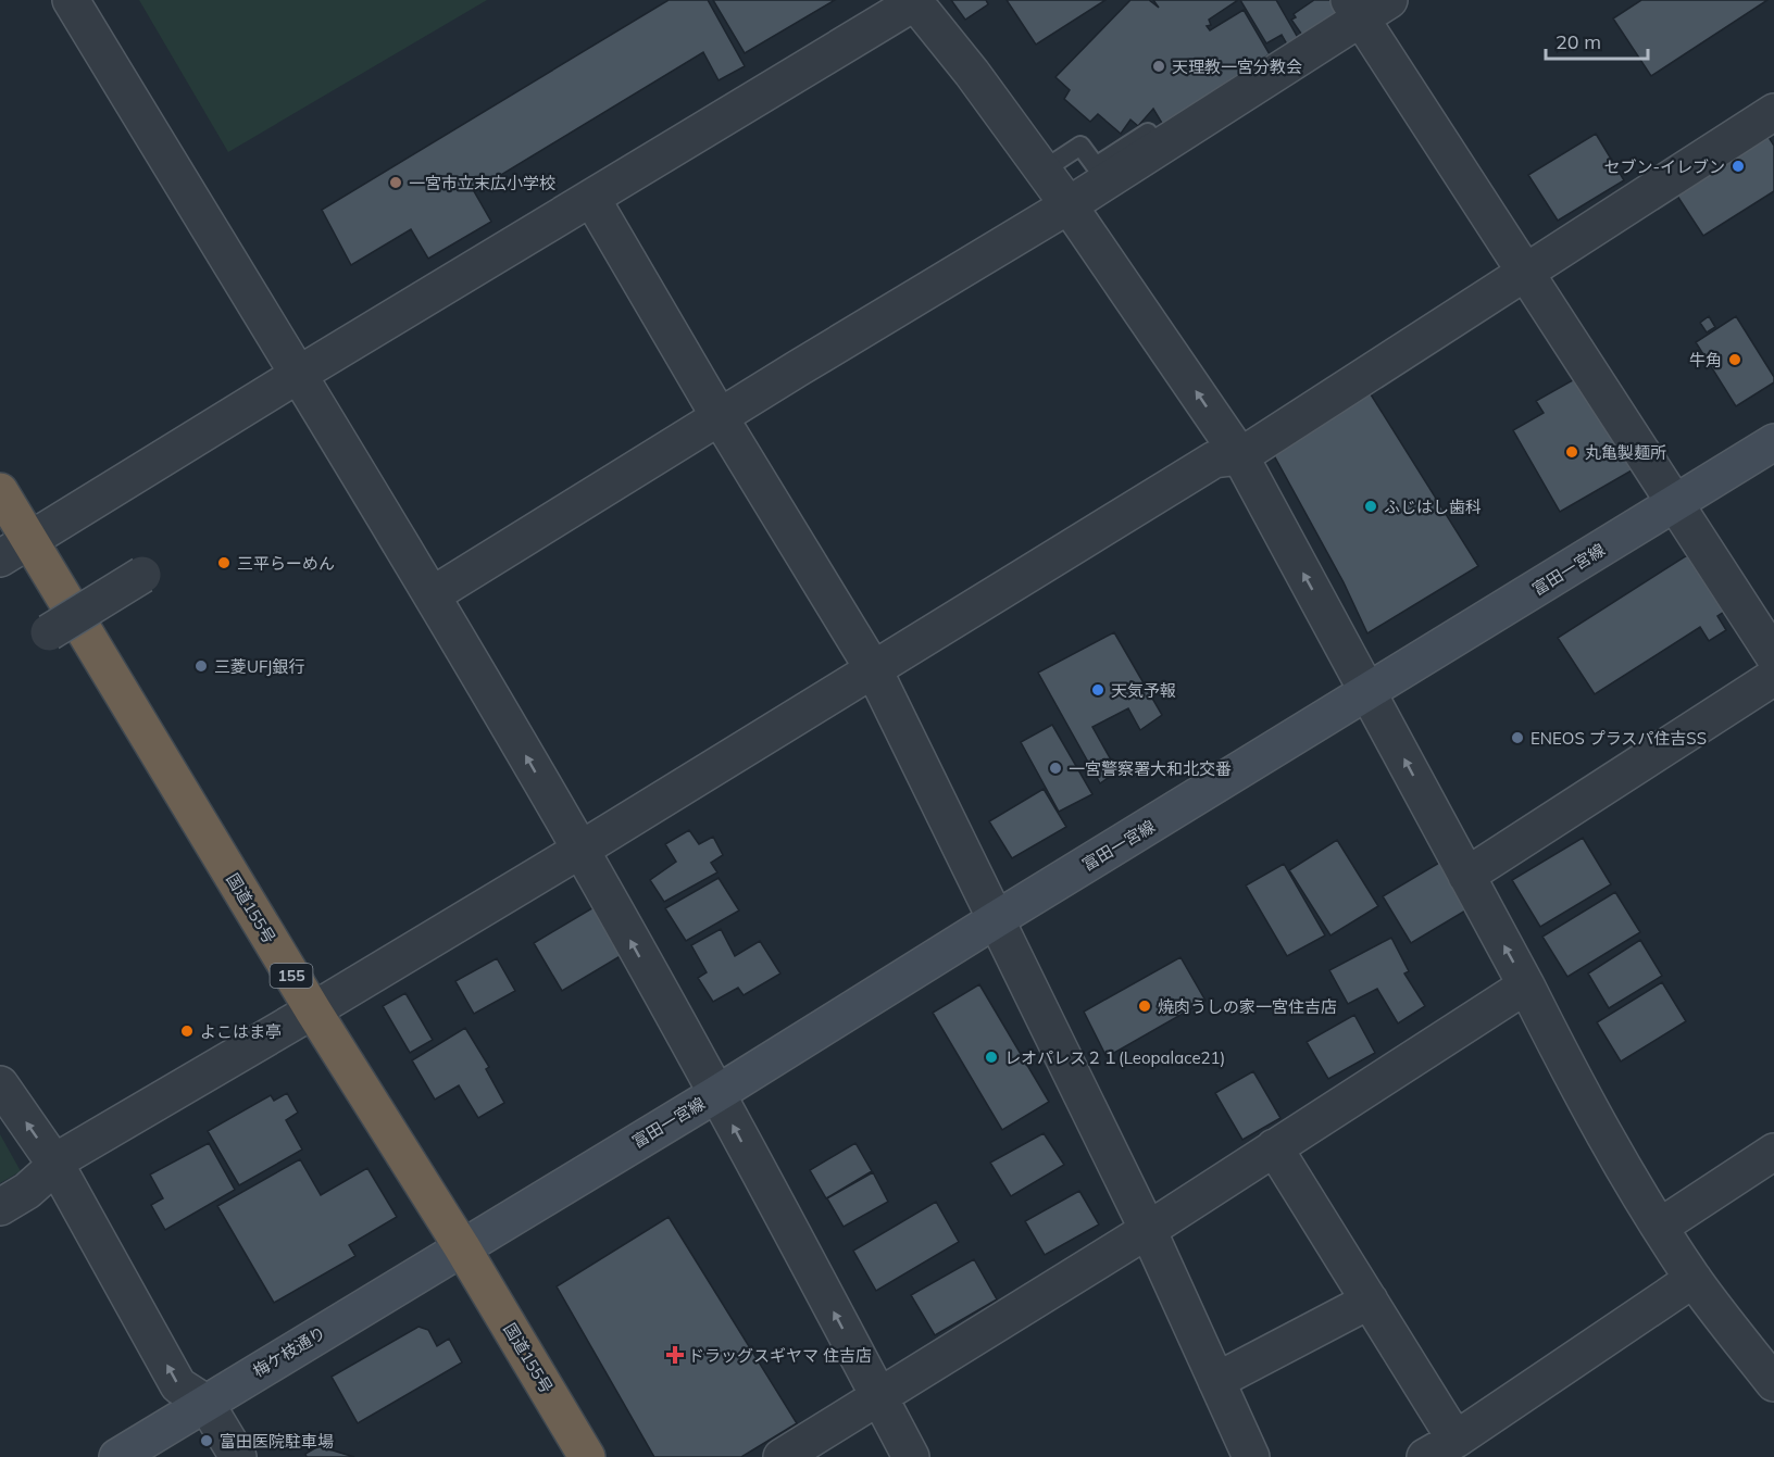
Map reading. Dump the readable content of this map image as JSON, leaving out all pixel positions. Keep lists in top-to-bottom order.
{
  "streets": {
    "highway": ["国道155号", "155"],
    "main road": ["富田一宮線", "梅ケ枝通り"]
  },
  "crossings": [
    ["富田一宮線", "国道155号"],
    ["富田一宮線", "梅ケ枝通り"],
    ["国道155号", "梅ケ枝通り"]
  ],
  "places": {
    "other": [
      "天理教一宮分教会",
      "セブン-イレブン",
      "一宮市立末広小学校",
      "牛角",
      "丸亀製麺所",
      "ふじはし歯科",
      "三平らーめん",
      "三菱UFJ銀行",
      "天気予報",
      "ENEOS プラスパ住吉SS",
      "一宮警察署大和北交番",
      "焼肉うしの家一宮住吉店",
      "よこはま亭",
      "レオパレス２１(Leopalace21)",
      "富田医院駐車場"
    ],
    "health": ["ドラッグスギヤマ 住吉店"]
  },
  "scale_bar": "20 m"
}
